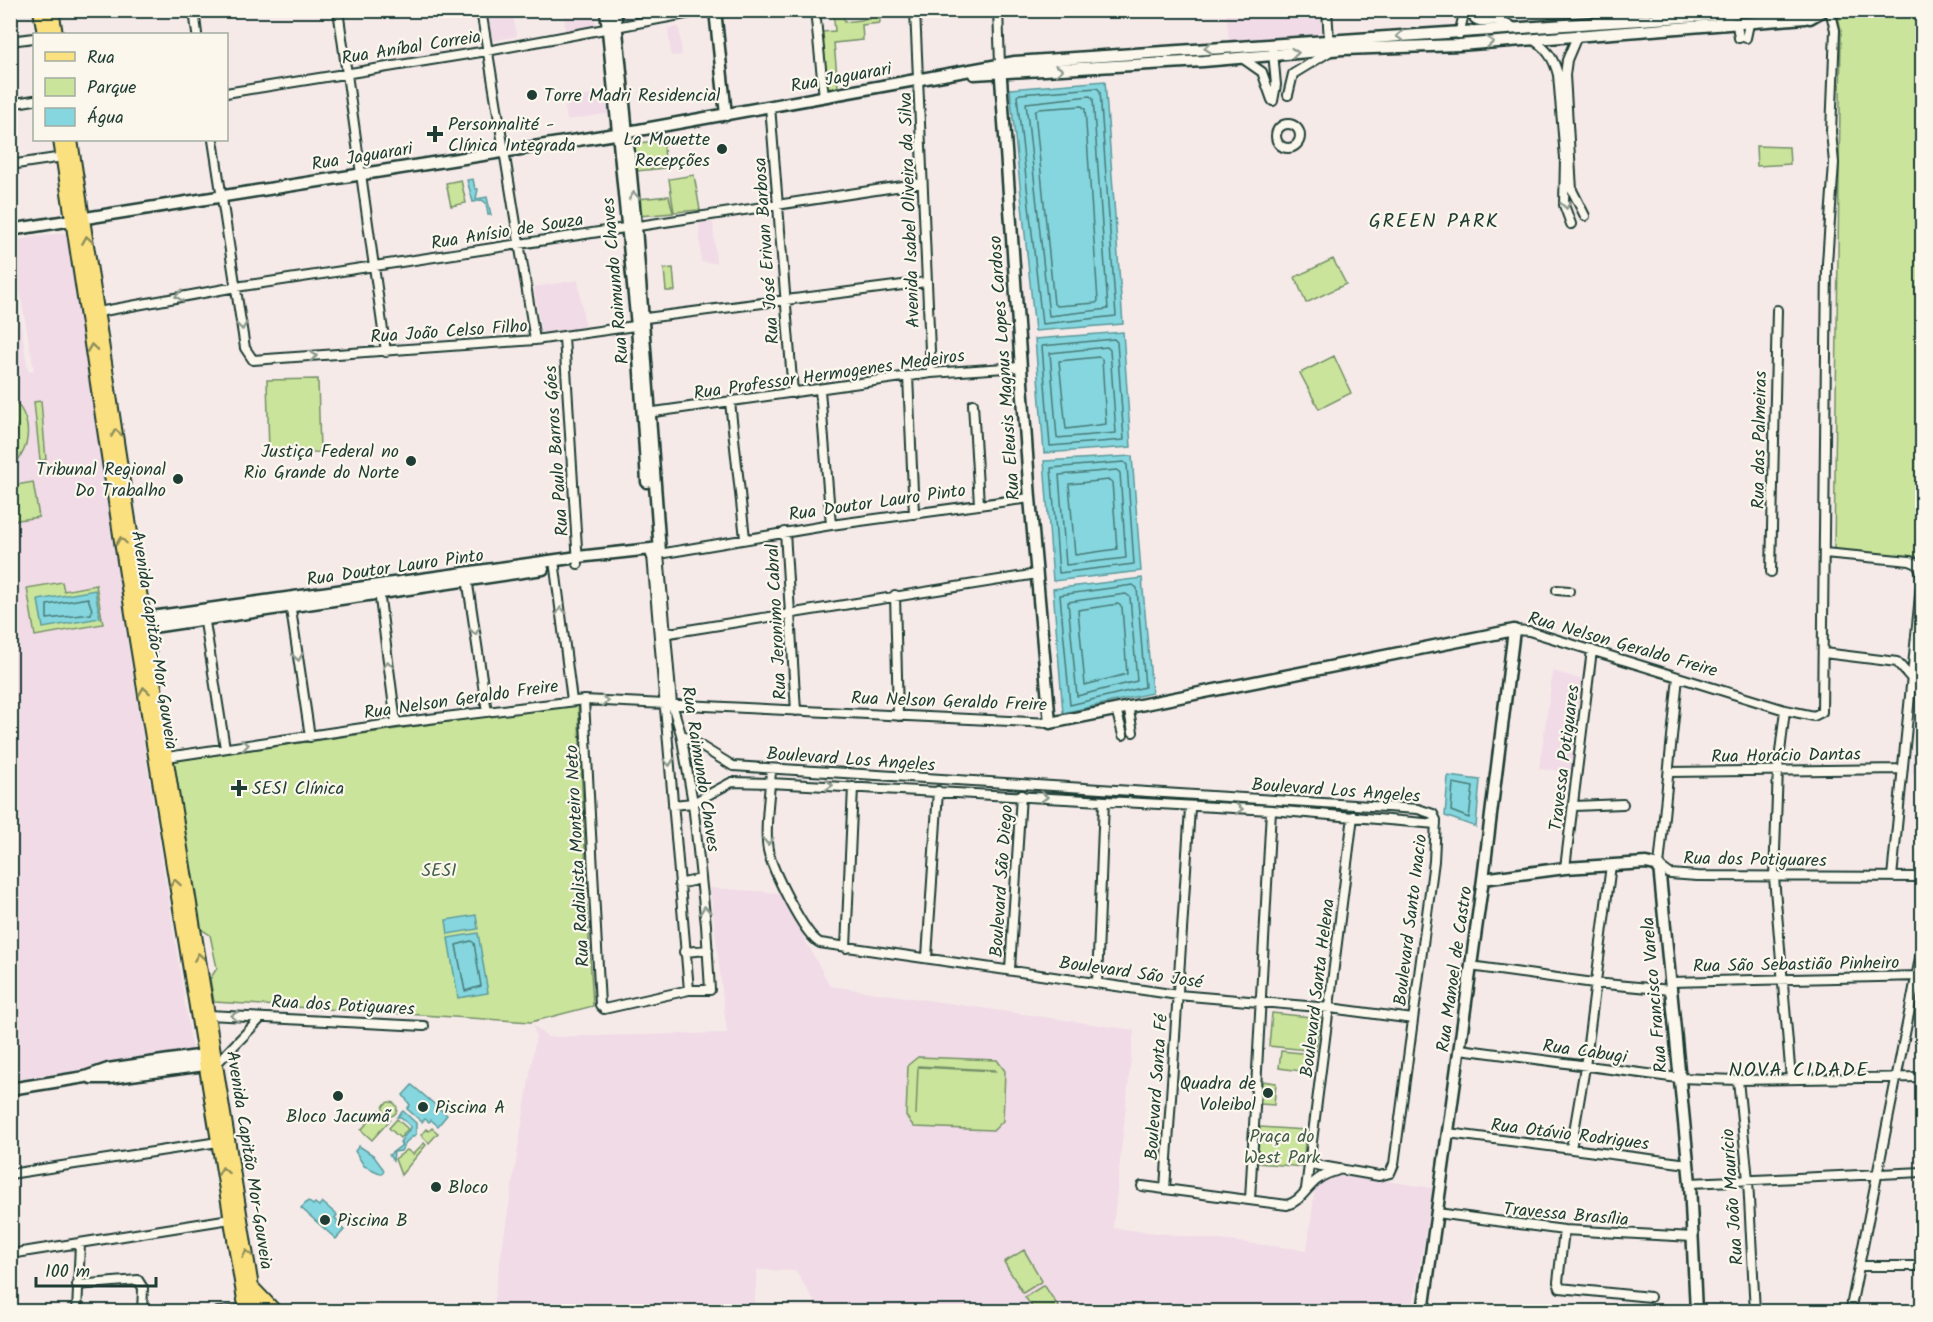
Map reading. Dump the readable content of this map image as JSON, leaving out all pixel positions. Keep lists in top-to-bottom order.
{
  "streets": {
    "main road": [
      "Rua Jaguarari",
      "Rua Raimundo Chaves",
      "Rua Eleusis Magnus Lopes Cardoso",
      "Rua Doutor Lauro Pinto",
      "Avenida Capitão-Mor Gouveia",
      "Rua Nelson Geraldo Freire",
      "Rua dos Potiguares",
      "Rua Manoel de Castro",
      "Rua Francisco Varela",
      "Avenida Capitão Mor-Gouveia"
    ],
    "street": [
      "Rua Aníbal Correia",
      "Avenida Isabel Oliveira da Silva",
      "Rua Anísio de Souza",
      "Rua José Erivan Barbosa",
      "Rua João Celso Filho",
      "Rua Professor Hermogenes Medeiros",
      "Rua das Palmeiras",
      "Rua Paulo Barros Góes",
      "Rua Jeronimo Cabral",
      "Rua Horácio Dantas",
      "Travessa Potiguares",
      "Boulevard Los Angeles",
      "Rua Radialista Monteiro Neto",
      "Boulevard São Diego",
      "Boulevard Santo Inacio",
      "Rua São Sebastião Pinheiro",
      "Boulevard São José",
      "Boulevard Santa Helena",
      "Rua Cabugi",
      "Boulevard Santa Fé",
      "Rua Otávio Rodrigues",
      "Rua João Maurício",
      "Travessa Brasília"
    ]
  },
  "crossings": [
    ["Rua Aníbal Correia", "Rua Raimundo Chaves"],
    ["Rua Jaguarari", "Avenida Isabel Oliveira da Silva"],
    ["Rua Jaguarari", "Rua José Erivan Barbosa"],
    ["Rua Jaguarari", "Rua Raimundo Chaves"],
    ["Rua Jaguarari", "Rua Eleusis Magnus Lopes Cardoso"],
    ["Rua Jaguarari", "Avenida Capitão-Mor Gouveia"],
    ["Avenida Isabel Oliveira da Silva", "Rua Anísio de Souza"],
    ["Avenida Isabel Oliveira da Silva", "Rua João Celso Filho"],
    ["Avenida Isabel Oliveira da Silva", "Rua Professor Hermogenes Medeiros"],
    ["Rua Anísio de Souza", "Rua José Erivan Barbosa"],
    ["Rua Anísio de Souza", "Rua Raimundo Chaves"],
    ["Rua Anísio de Souza", "Rua João Celso Filho"],
    ["Rua Anísio de Souza", "Avenida Capitão-Mor Gouveia"],
    ["Rua José Erivan Barbosa", "Rua João Celso Filho"],
    ["Rua José Erivan Barbosa", "Rua Professor Hermogenes Medeiros"],
    ["Rua Raimundo Chaves", "Rua João Celso Filho"],
    ["Rua Raimundo Chaves", "Rua Professor Hermogenes Medeiros"],
    ["Rua Raimundo Chaves", "Rua Doutor Lauro Pinto"],
    ["Rua Raimundo Chaves", "Rua Nelson Geraldo Freire"],
    ["Rua Raimundo Chaves", "Boulevard Los Angeles"],
    ["Rua Raimundo Chaves", "Rua Radialista Monteiro Neto"],
    ["Rua João Celso Filho", "Rua Paulo Barros Góes"],
    ["Rua Eleusis Magnus Lopes Cardoso", "Rua Professor Hermogenes Medeiros"],
    ["Rua Eleusis Magnus Lopes Cardoso", "Rua Doutor Lauro Pinto"],
    ["Rua Eleusis Magnus Lopes Cardoso", "Rua Nelson Geraldo Freire"],
    ["Rua Paulo Barros Góes", "Rua Doutor Lauro Pinto"],
    ["Rua Doutor Lauro Pinto", "Rua Jeronimo Cabral"],
    ["Rua Doutor Lauro Pinto", "Avenida Capitão-Mor Gouveia"],
    ["Rua Jeronimo Cabral", "Rua Nelson Geraldo Freire"],
    ["Avenida Capitão-Mor Gouveia", "Rua Nelson Geraldo Freire"],
    ["Avenida Capitão-Mor Gouveia", "Rua dos Potiguares"],
    ["Avenida Capitão-Mor Gouveia", "Avenida Capitão Mor-Gouveia"],
    ["Rua Nelson Geraldo Freire", "Travessa Potiguares"],
    ["Rua Nelson Geraldo Freire", "Rua Radialista Monteiro Neto"],
    ["Rua Nelson Geraldo Freire", "Rua Manoel de Castro"],
    ["Rua Nelson Geraldo Freire", "Rua Francisco Varela"],
    ["Rua Horácio Dantas", "Rua Francisco Varela"],
    ["Travessa Potiguares", "Rua dos Potiguares"],
    ["Boulevard Los Angeles", "Boulevard São Diego"],
    ["Boulevard Los Angeles", "Boulevard Santo Inacio"],
    ["Boulevard Los Angeles", "Boulevard São José"],
    ["Boulevard Los Angeles", "Boulevard Santa Helena"],
    ["Boulevard Los Angeles", "Boulevard Santa Fé"],
    ["Rua dos Potiguares", "Rua Manoel de Castro"],
    ["Rua dos Potiguares", "Rua Francisco Varela"],
    ["Rua dos Potiguares", "Avenida Capitão Mor-Gouveia"],
    ["Boulevard São Diego", "Boulevard São José"],
    ["Boulevard Santo Inacio", "Boulevard São José"],
    ["Rua São Sebastião Pinheiro", "Rua Manoel de Castro"],
    ["Rua São Sebastião Pinheiro", "Rua Francisco Varela"],
    ["Rua Manoel de Castro", "Rua Cabugi"],
    ["Rua Manoel de Castro", "Rua Otávio Rodrigues"],
    ["Rua Manoel de Castro", "Travessa Brasília"],
    ["Boulevard São José", "Boulevard Santa Helena"],
    ["Boulevard São José", "Boulevard Santa Fé"],
    ["Rua Francisco Varela", "Rua Cabugi"],
    ["Rua Francisco Varela", "Rua Otávio Rodrigues"],
    ["Rua Francisco Varela", "Travessa Brasília"],
    ["Rua Cabugi", "Rua João Maurício"]
  ],
  "districts": ["GREEN PARK", "NOVA CIDADE"],
  "parks": ["SESI", "Praça do West Park"],
  "places": {
    "other": [
      "Torre Madri Residencial",
      "La Mouette Recepções",
      "Justiça Federal no Rio Grande do Norte",
      "Tribunal Regional Do Trabalho",
      "Quadra de Voleibol",
      "Bloco Jacumã",
      "Piscina A",
      "Bloco",
      "Piscina B"
    ],
    "health": ["Personnalité - Clínica Integrada", "SESI Clínica"]
  },
  "legend": ["Rua", "Parque", "Água"],
  "scale_bar": "100 m"
}
